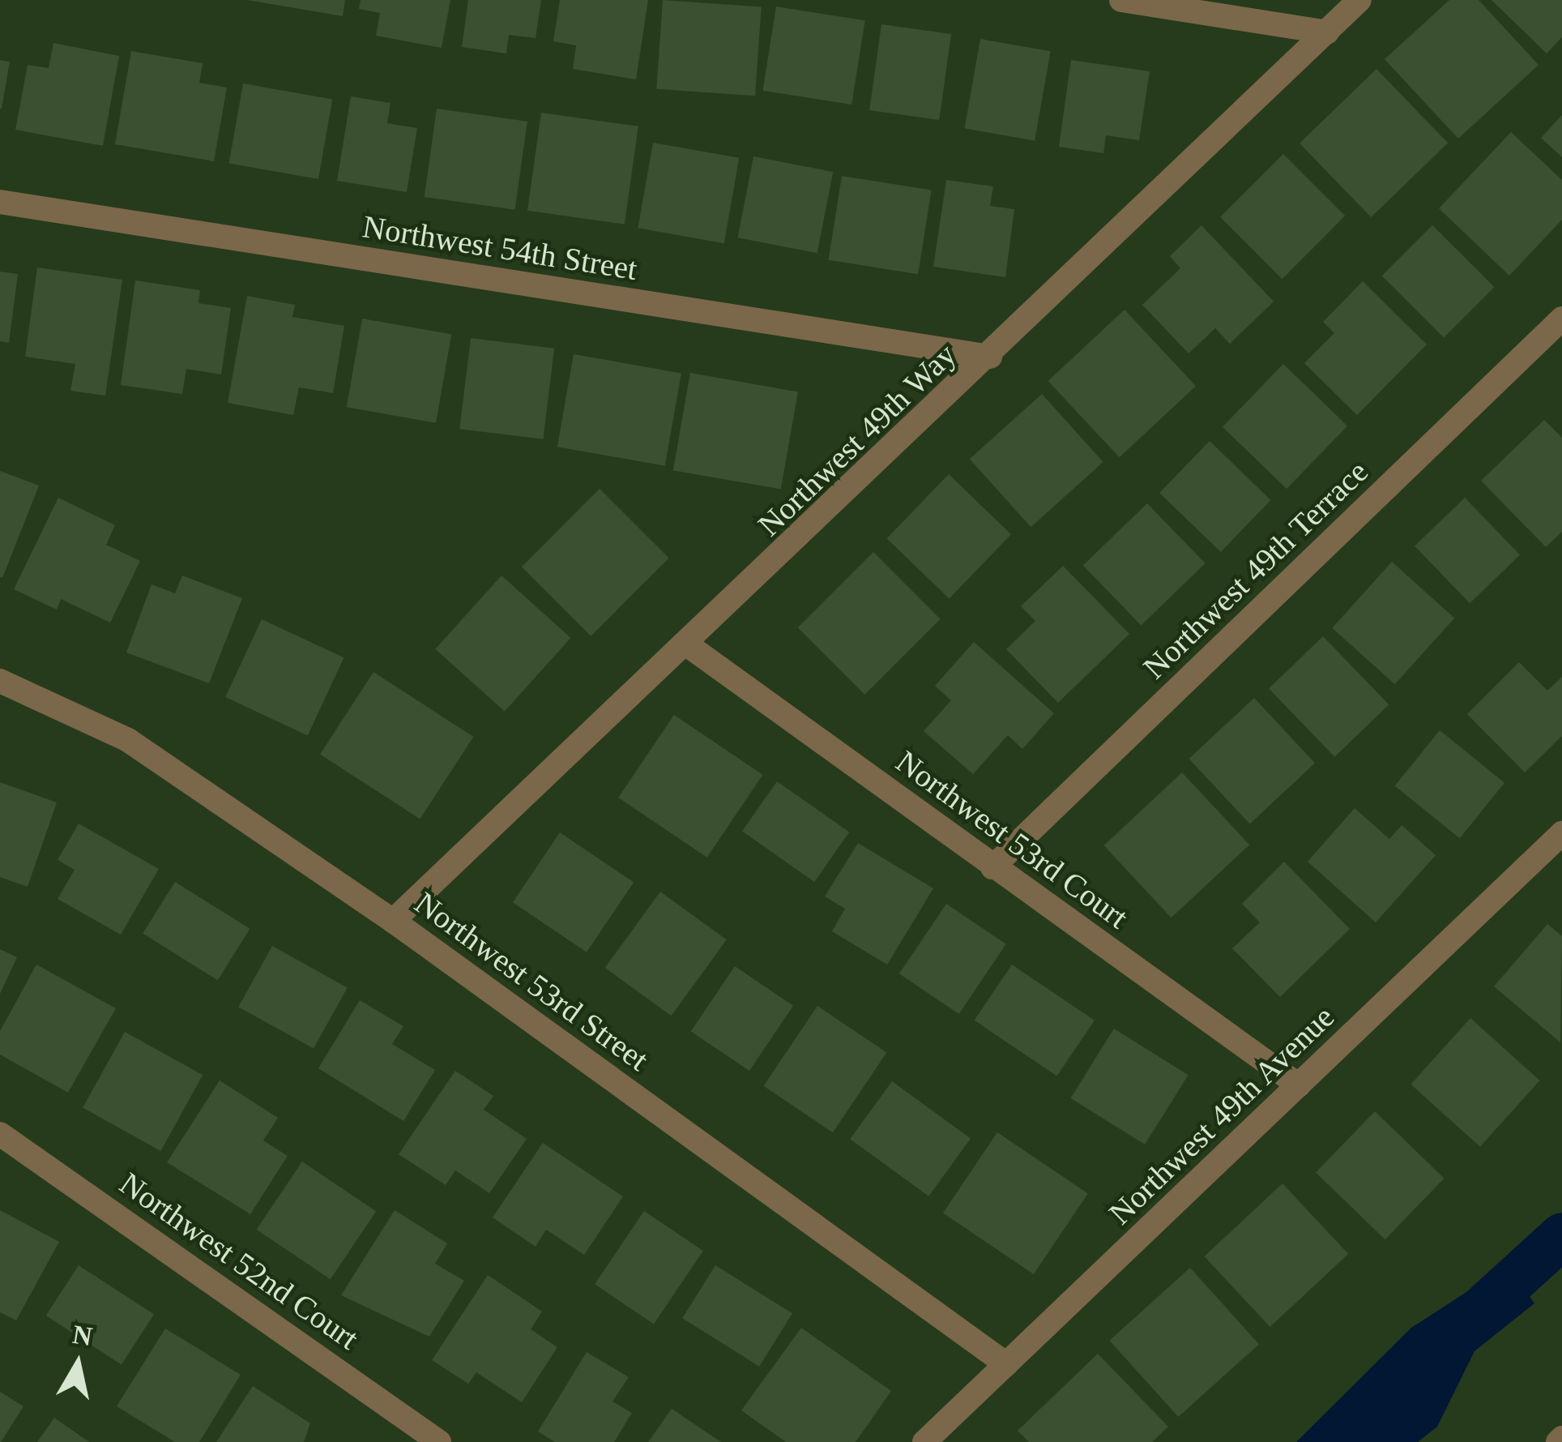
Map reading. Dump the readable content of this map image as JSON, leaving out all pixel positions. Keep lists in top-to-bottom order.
{
  "streets": {
    "street": [
      "Northwest 54th Street",
      "Northwest 49th Way",
      "Northwest 49th Terrace",
      "Northwest 53rd Court",
      "Northwest 53rd Street",
      "Northwest 49th Avenue",
      "Northwest 52nd Court"
    ]
  },
  "crossings": [
    ["Northwest 54th Street", "Northwest 49th Way"],
    ["Northwest 49th Way", "Northwest 53rd Court"],
    ["Northwest 49th Way", "Northwest 53rd Street"],
    ["Northwest 49th Terrace", "Northwest 53rd Court"],
    ["Northwest 53rd Court", "Northwest 49th Avenue"],
    ["Northwest 53rd Street", "Northwest 49th Avenue"]
  ],
  "north": "top"
}
